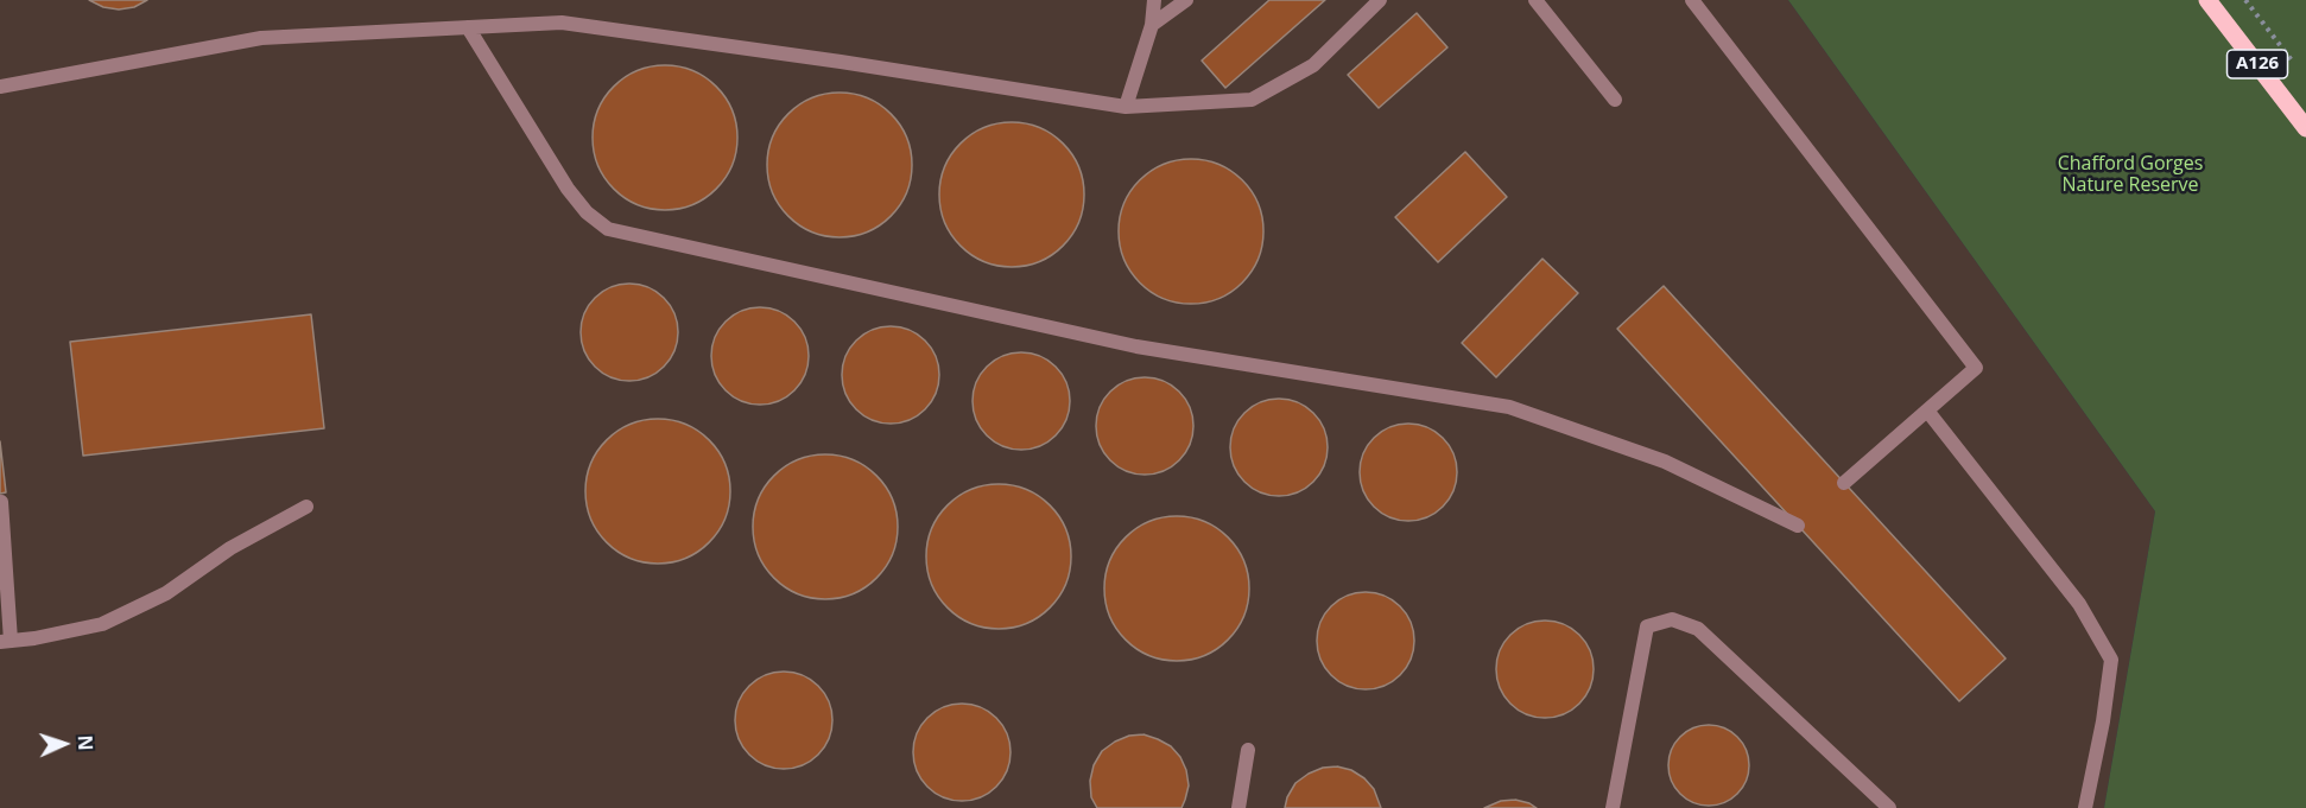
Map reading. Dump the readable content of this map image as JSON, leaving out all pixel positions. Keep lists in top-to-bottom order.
{
  "streets": {
    "main road": ["A126"]
  },
  "parks": ["Chafford Gorges Nature Reserve"],
  "north": "right"
}
